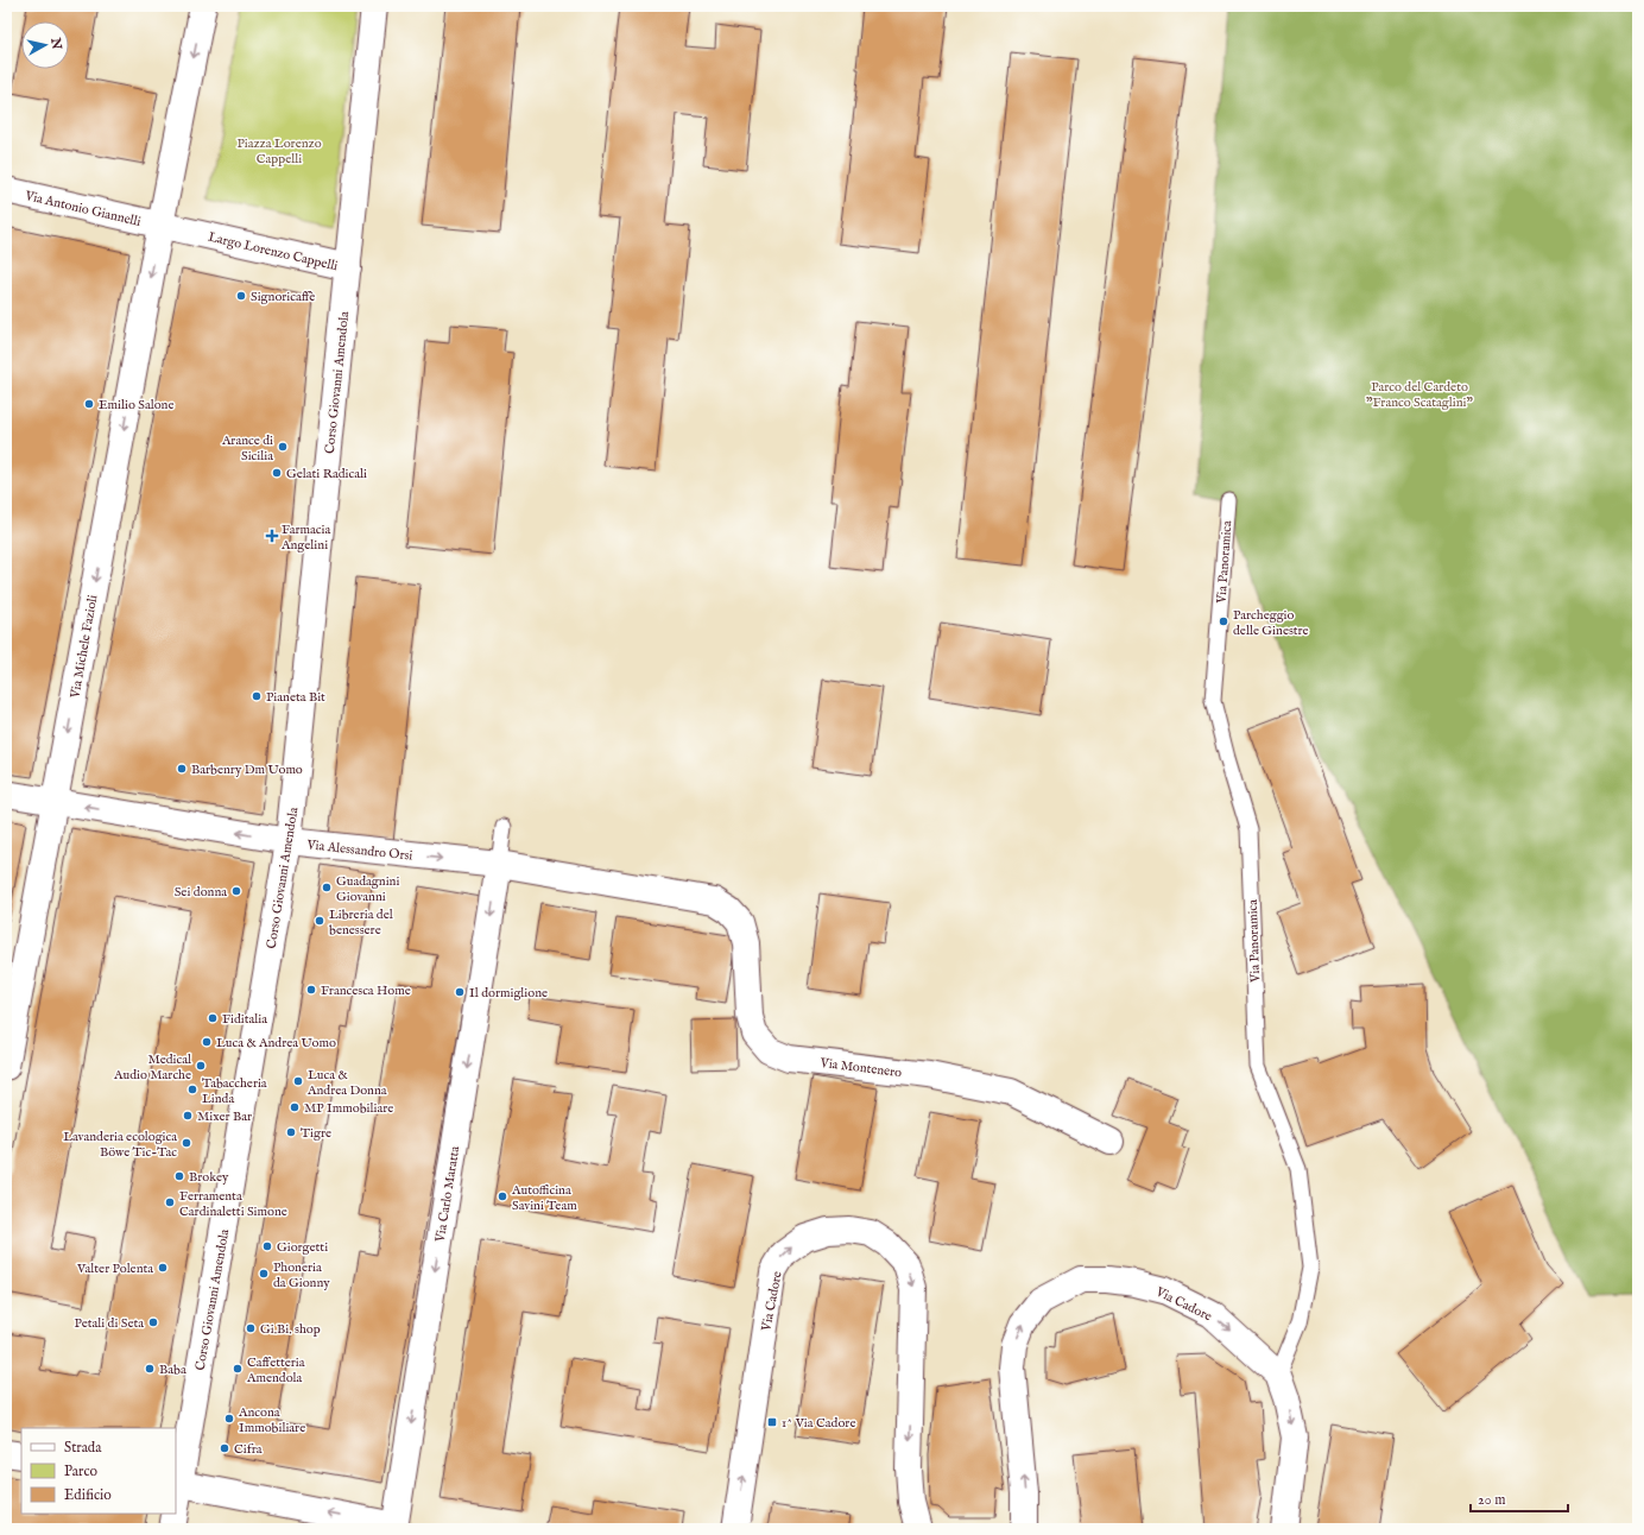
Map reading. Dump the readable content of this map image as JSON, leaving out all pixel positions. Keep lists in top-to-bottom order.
{
  "streets": {
    "street": [
      "Via Antonio Giannelli",
      "Largo Lorenzo Cappelli",
      "Corso Giovanni Amendola",
      "Via Michele Fazioli",
      "Via Alessandro Orsi",
      "Via Montenero",
      "Via Carlo Maratta",
      "Via Cadore"
    ],
    "lane": ["Via Panoramica"]
  },
  "crossings": [
    ["Via Antonio Giannelli", "Largo Lorenzo Cappelli"],
    ["Via Antonio Giannelli", "Via Michele Fazioli"],
    ["Largo Lorenzo Cappelli", "Corso Giovanni Amendola"],
    ["Largo Lorenzo Cappelli", "Via Michele Fazioli"],
    ["Corso Giovanni Amendola", "Via Alessandro Orsi"],
    ["Via Panoramica", "Via Cadore"],
    ["Via Michele Fazioli", "Via Alessandro Orsi"],
    ["Via Alessandro Orsi", "Via Montenero"],
    ["Via Alessandro Orsi", "Via Carlo Maratta"]
  ],
  "one_way": ["Via Michele Fazioli", "Via Carlo Maratta"],
  "parks": ["Piazza Lorenzo Cappelli", "Parco del Cardeto \"Franco Scataglini\""],
  "places": {
    "other": [
      "Signoricaffè",
      "Emilio Salone",
      "Arance di Sicilia",
      "Gelati Radicali",
      "Parcheggio delle Ginestre",
      "Pianeta Bit",
      "Barbenry Dm Uomo",
      "Guadagnini Giovanni",
      "Sei donna",
      "Libreria del benessere",
      "Francesca Home",
      "Il dormiglione",
      "Fiditalia",
      "Luca & Andrea Uomo",
      "Medical Audio Marche",
      "Luca & Andrea Donna",
      "Tabaccheria Linda",
      "MP Immobiliare",
      "Mixer Bar",
      "Tigre",
      "Lavanderia ecologica Böwe Tic-Tac",
      "Brokey",
      "Autofficina Savini Team",
      "Ferramenta Cardinaletti Simone",
      "Giorgetti",
      "Valter Polenta",
      "Phoneria da Gionny",
      "Petali di Seta",
      "Gi.Bi. shop",
      "Baba",
      "Caffetteria Amendola",
      "Ancona Immobiliare",
      "Cifra"
    ],
    "health": ["Farmacia Angelini"],
    "transit": ["1^ Via Cadore"]
  },
  "legend": ["Strada", "Parco", "Edificio"],
  "scale_bar": "20 m",
  "north": "right"
}
